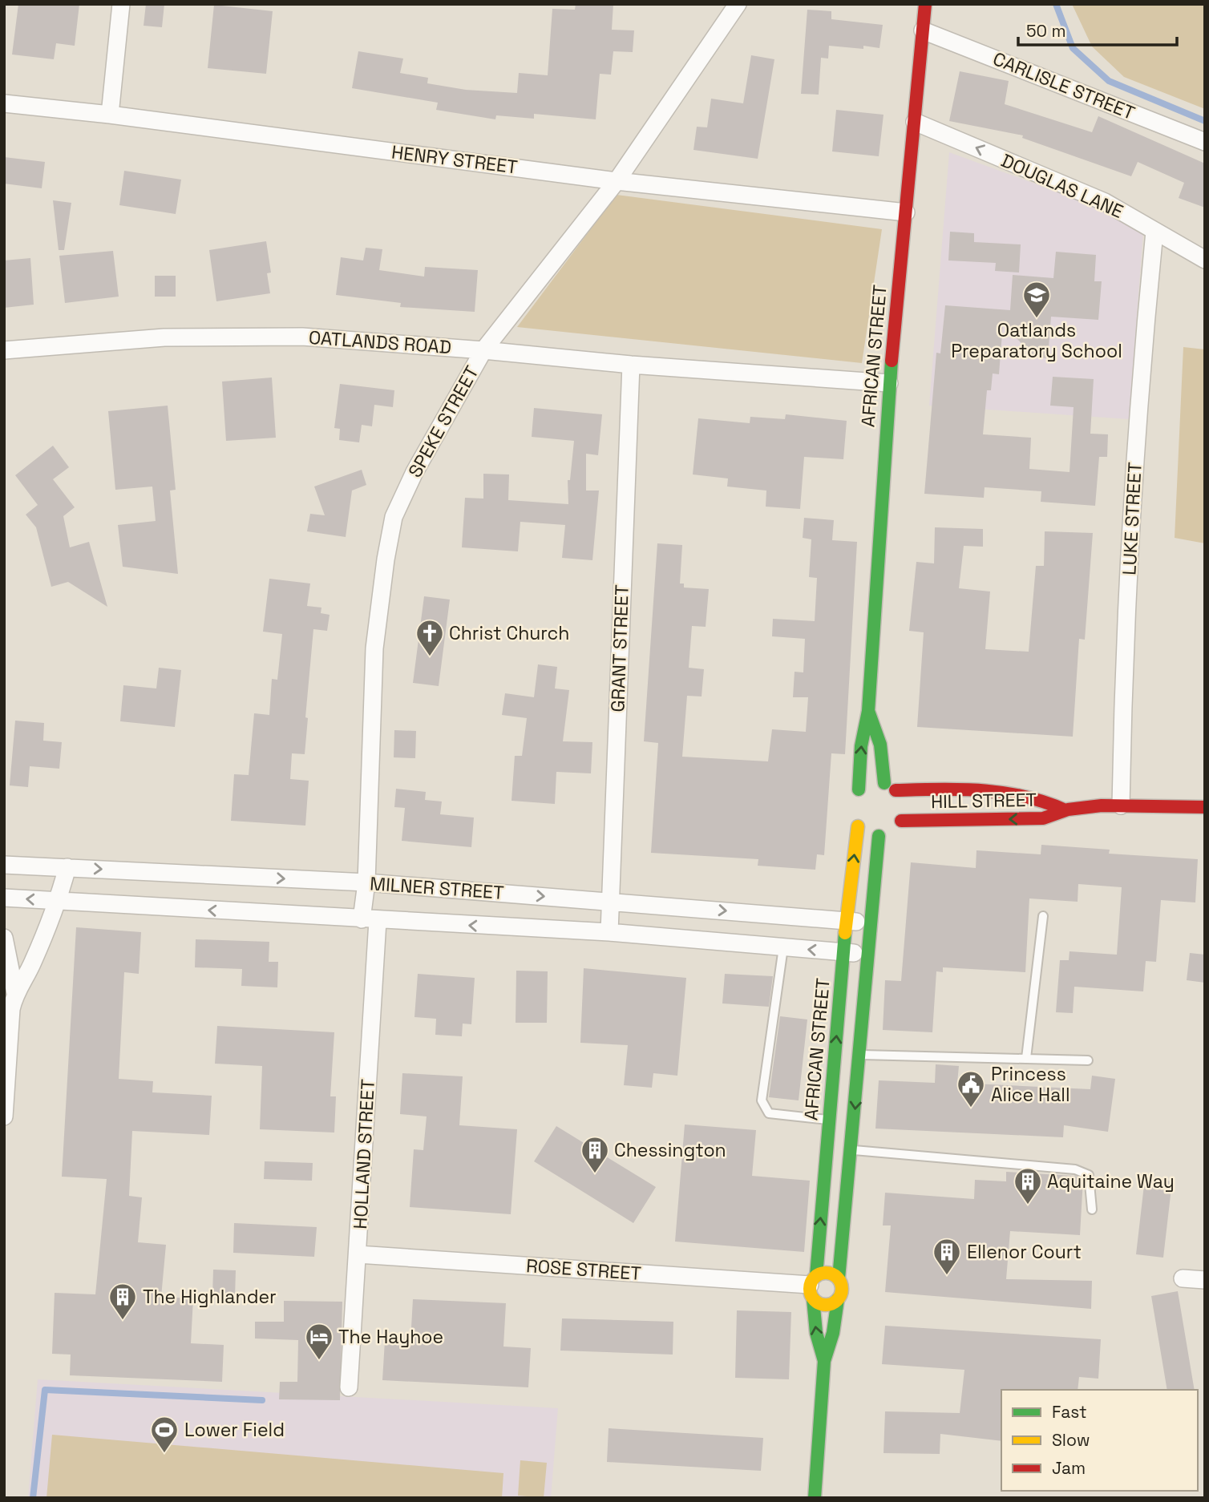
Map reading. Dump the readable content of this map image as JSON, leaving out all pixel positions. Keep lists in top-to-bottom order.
{
  "streets": {
    "street": [
      "CARLISLE STREET",
      "HENRY STREET",
      "DOUGLAS LANE",
      "OATLANDS ROAD",
      "AFRICAN STREET",
      "SPEKE STREET",
      "LUKE STREET",
      "GRANT STREET",
      "HILL STREET",
      "MILNER STREET",
      "HOLLAND STREET",
      "ROSE STREET"
    ]
  },
  "crossings": [
    ["CARLISLE STREET", "AFRICAN STREET"],
    ["HENRY STREET", "AFRICAN STREET"],
    ["HENRY STREET", "SPEKE STREET"],
    ["DOUGLAS LANE", "AFRICAN STREET"],
    ["DOUGLAS LANE", "LUKE STREET"],
    ["OATLANDS ROAD", "AFRICAN STREET"],
    ["OATLANDS ROAD", "SPEKE STREET"],
    ["OATLANDS ROAD", "GRANT STREET"],
    ["AFRICAN STREET", "HILL STREET"],
    ["AFRICAN STREET", "MILNER STREET"],
    ["AFRICAN STREET", "ROSE STREET"],
    ["SPEKE STREET", "MILNER STREET"],
    ["SPEKE STREET", "HOLLAND STREET"],
    ["LUKE STREET", "HILL STREET"],
    ["GRANT STREET", "MILNER STREET"],
    ["MILNER STREET", "HOLLAND STREET"],
    ["HOLLAND STREET", "ROSE STREET"]
  ],
  "one_way": ["DOUGLAS LANE"],
  "places": {
    "school or university": ["Oatlands Preparatory School"],
    "church": ["Christ Church"],
    "public building": ["Princess Alice Hall"],
    "building": [
      "Chessington",
      "Aquitaine Way",
      "Ellenor Court",
      "The Highlander"
    ],
    "hotel": ["The Hayhoe"],
    "sports": ["Lower Field"]
  },
  "legend": ["Fast", "Slow", "Jam"],
  "scale_bar": "50 m"
}
